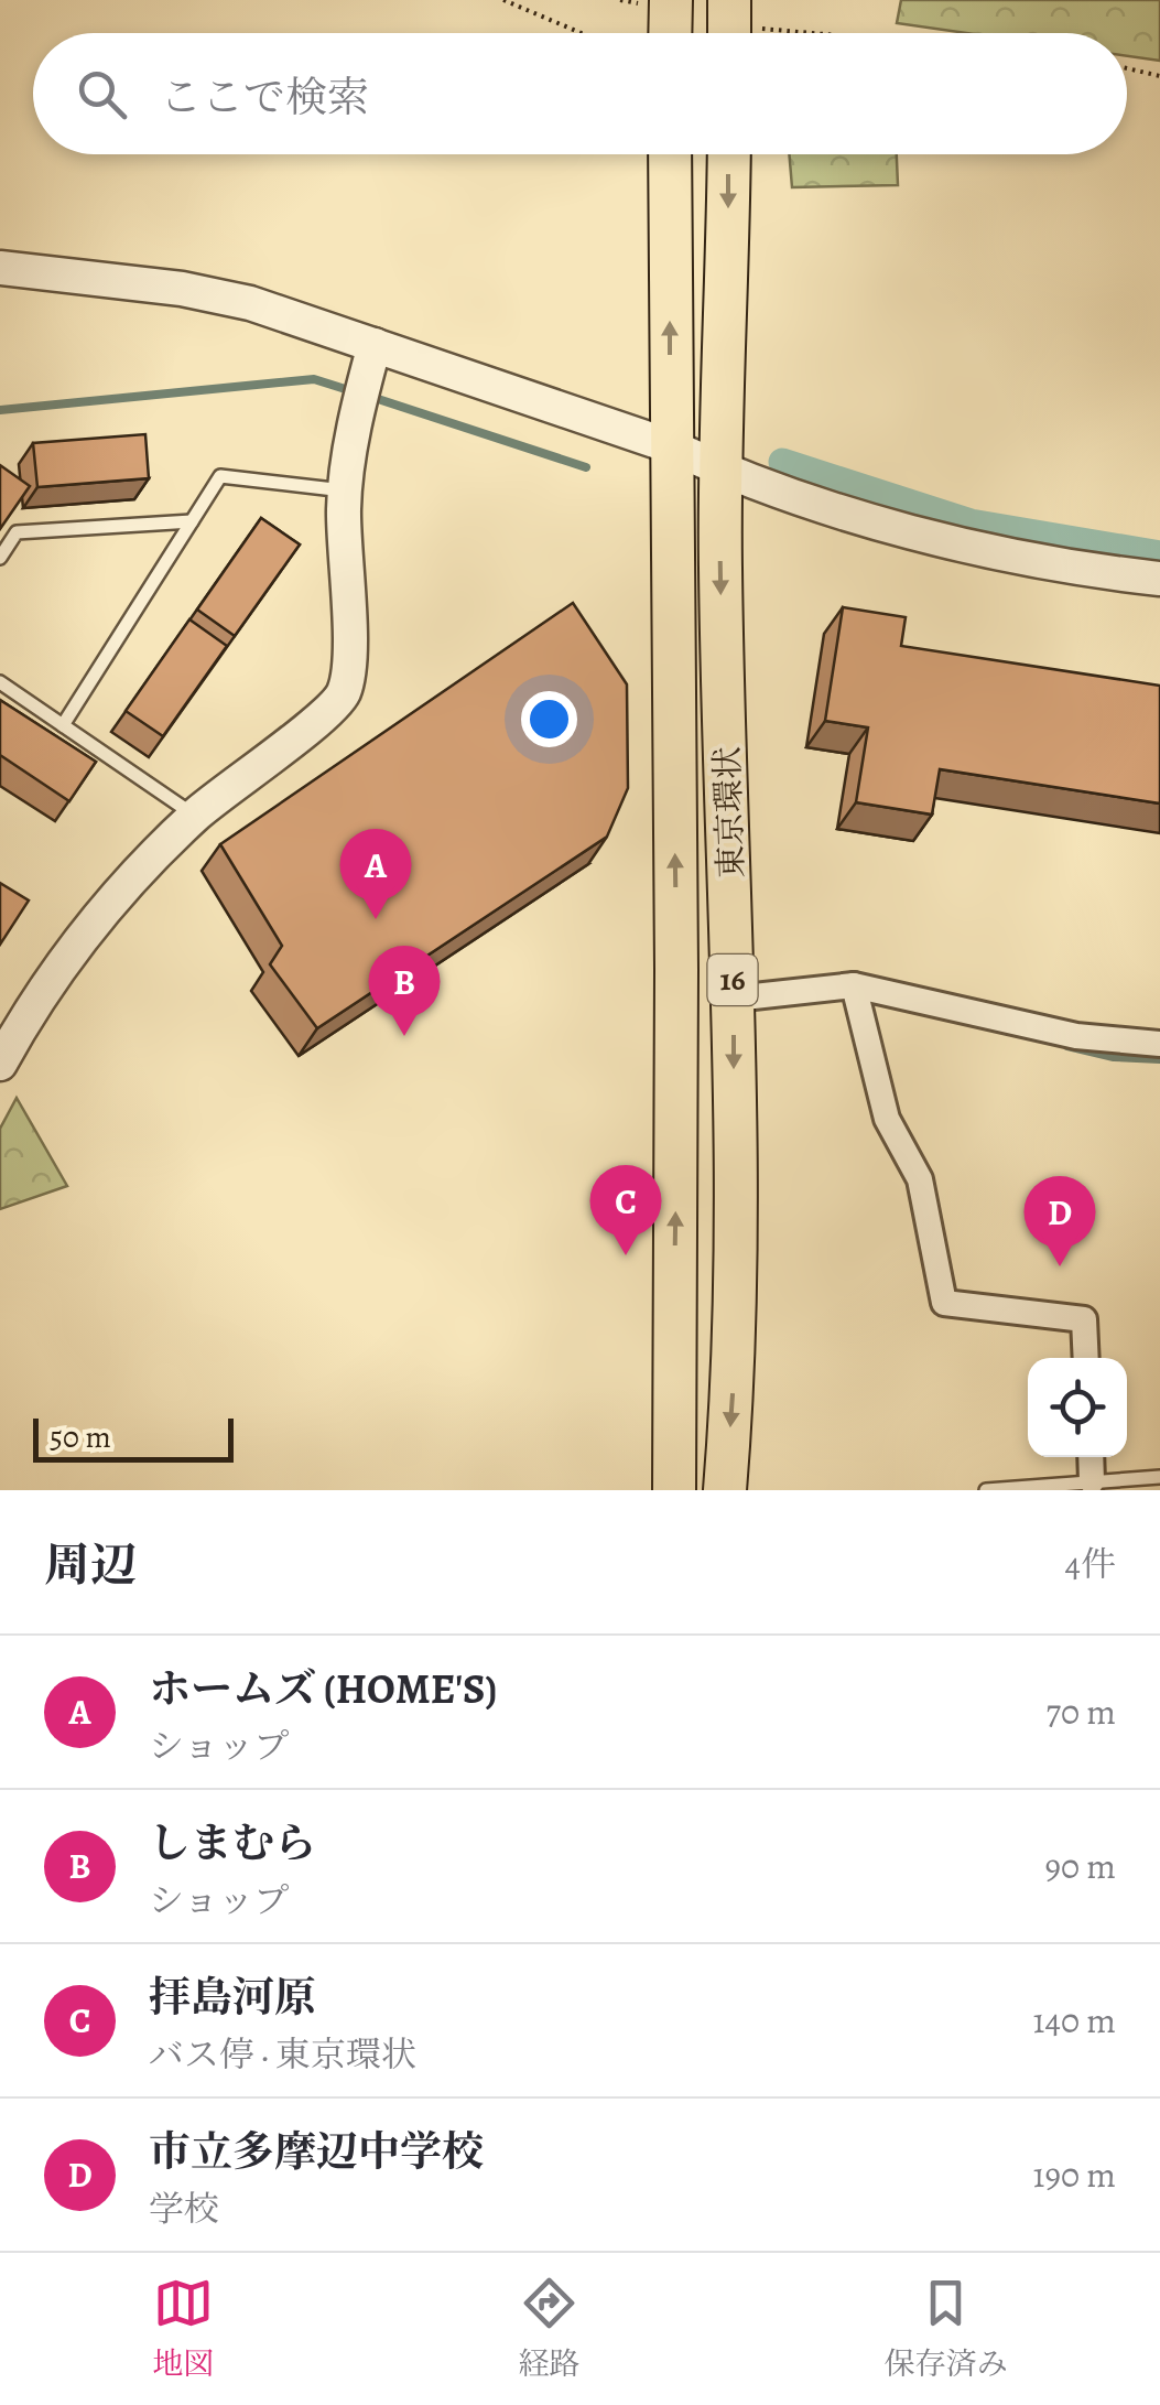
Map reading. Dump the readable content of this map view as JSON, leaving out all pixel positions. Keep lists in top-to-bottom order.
{
  "streets": {
    "highway": ["東京環状", "16"]
  },
  "scale_bar": "50 m",
  "page": {
    "search": "ここで検索",
    "pins": [
      "A",
      "B",
      "C",
      "D"
    ],
    "scale": "50 m",
    "heading": ["周辺", "4件"],
    "list": [
      {
        "mark": "A",
        "name": "ホームズ (HOME'S)",
        "note": "ショップ",
        "value": "70 m"
      },
      {
        "mark": "B",
        "name": "しまむら",
        "note": "ショップ",
        "value": "90 m"
      },
      {
        "mark": "C",
        "name": "拝島河原",
        "note": "バス停 · 東京環状",
        "value": "140 m"
      },
      {
        "mark": "D",
        "name": "市立多摩辺中学校",
        "note": "学校",
        "value": "190 m"
      }
    ],
    "nav": ["地図", "経路", "保存済み"]
  }
}
